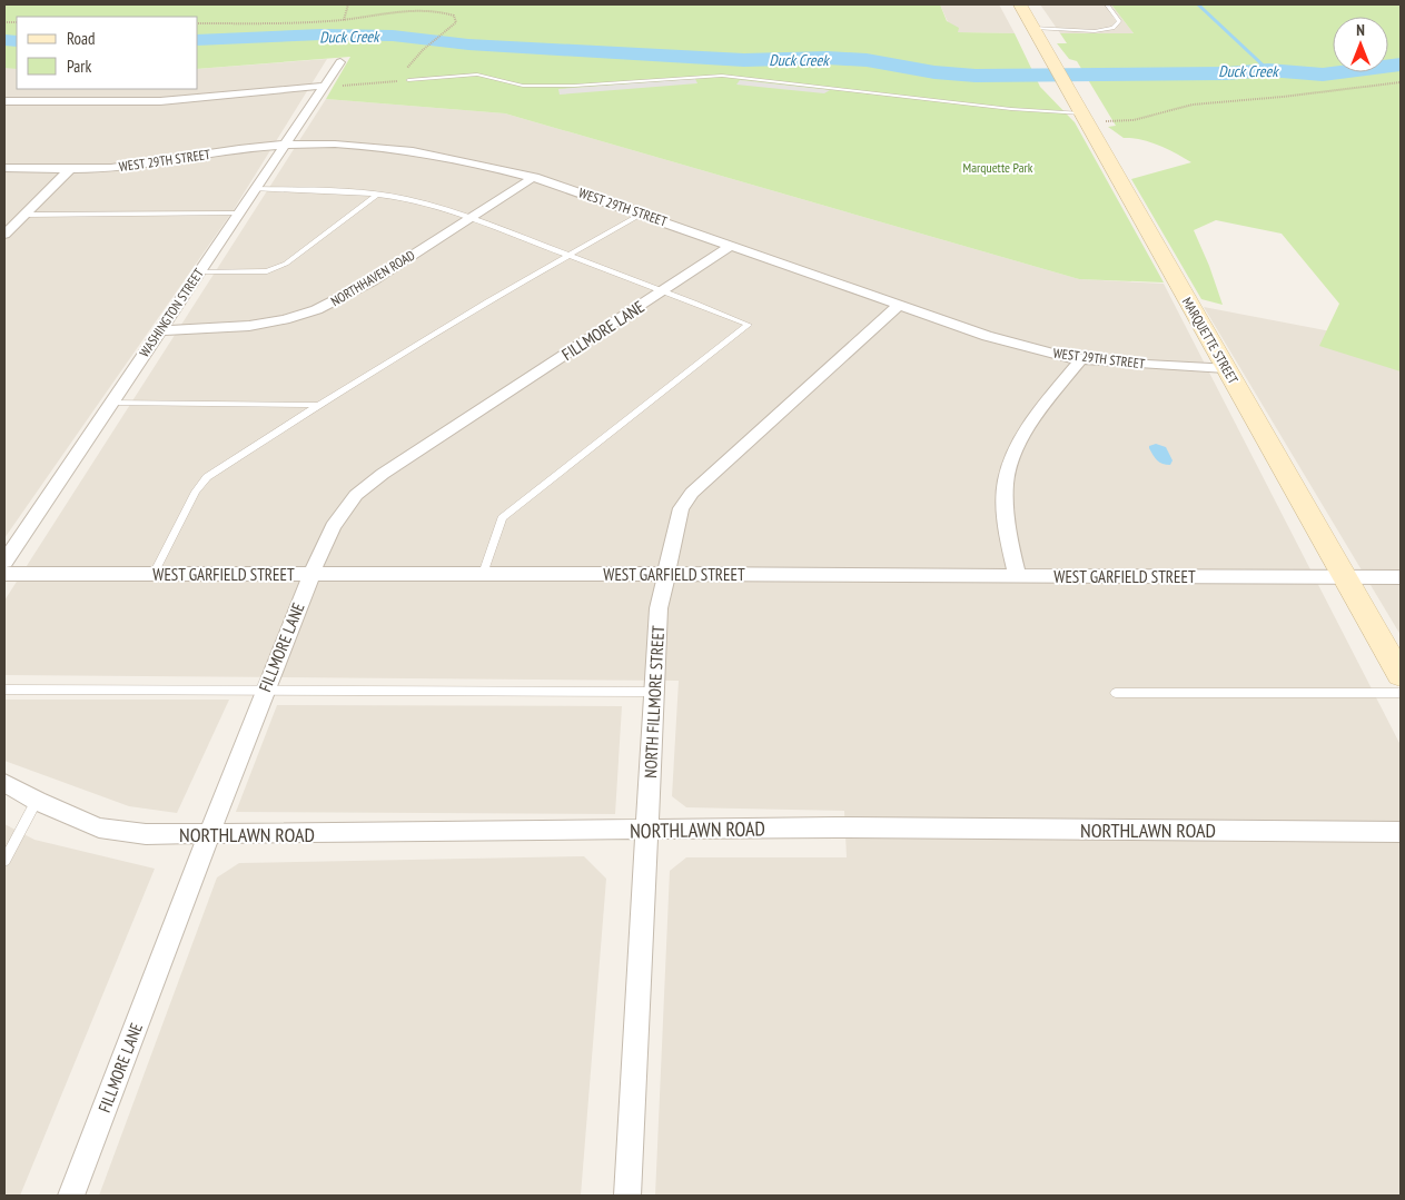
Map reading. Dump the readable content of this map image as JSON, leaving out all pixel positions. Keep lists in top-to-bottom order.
{
  "streets": {
    "main road": ["MARQUETTE STREET"],
    "street": [
      "WEST 29TH STREET",
      "NORTHHAVEN ROAD",
      "WASHINGTON STREET",
      "FILLMORE LANE",
      "WEST GARFIELD STREET",
      "NORTH FILLMORE STREET",
      "NORTHLAWN ROAD"
    ]
  },
  "crossings": [
    ["WEST 29TH STREET", "NORTHHAVEN ROAD"],
    ["WEST 29TH STREET", "WASHINGTON STREET"],
    ["WEST 29TH STREET", "FILLMORE LANE"],
    ["WEST 29TH STREET", "MARQUETTE STREET"],
    ["WEST 29TH STREET", "NORTH FILLMORE STREET"],
    ["NORTHHAVEN ROAD", "WASHINGTON STREET"],
    ["FILLMORE LANE", "WEST GARFIELD STREET"],
    ["FILLMORE LANE", "NORTHLAWN ROAD"],
    ["MARQUETTE STREET", "WEST GARFIELD STREET"],
    ["WEST GARFIELD STREET", "NORTH FILLMORE STREET"],
    ["NORTH FILLMORE STREET", "NORTHLAWN ROAD"]
  ],
  "water": ["Duck Creek"],
  "parks": ["Marquette Park"],
  "legend": ["Road", "Park"],
  "north": "top"
}
